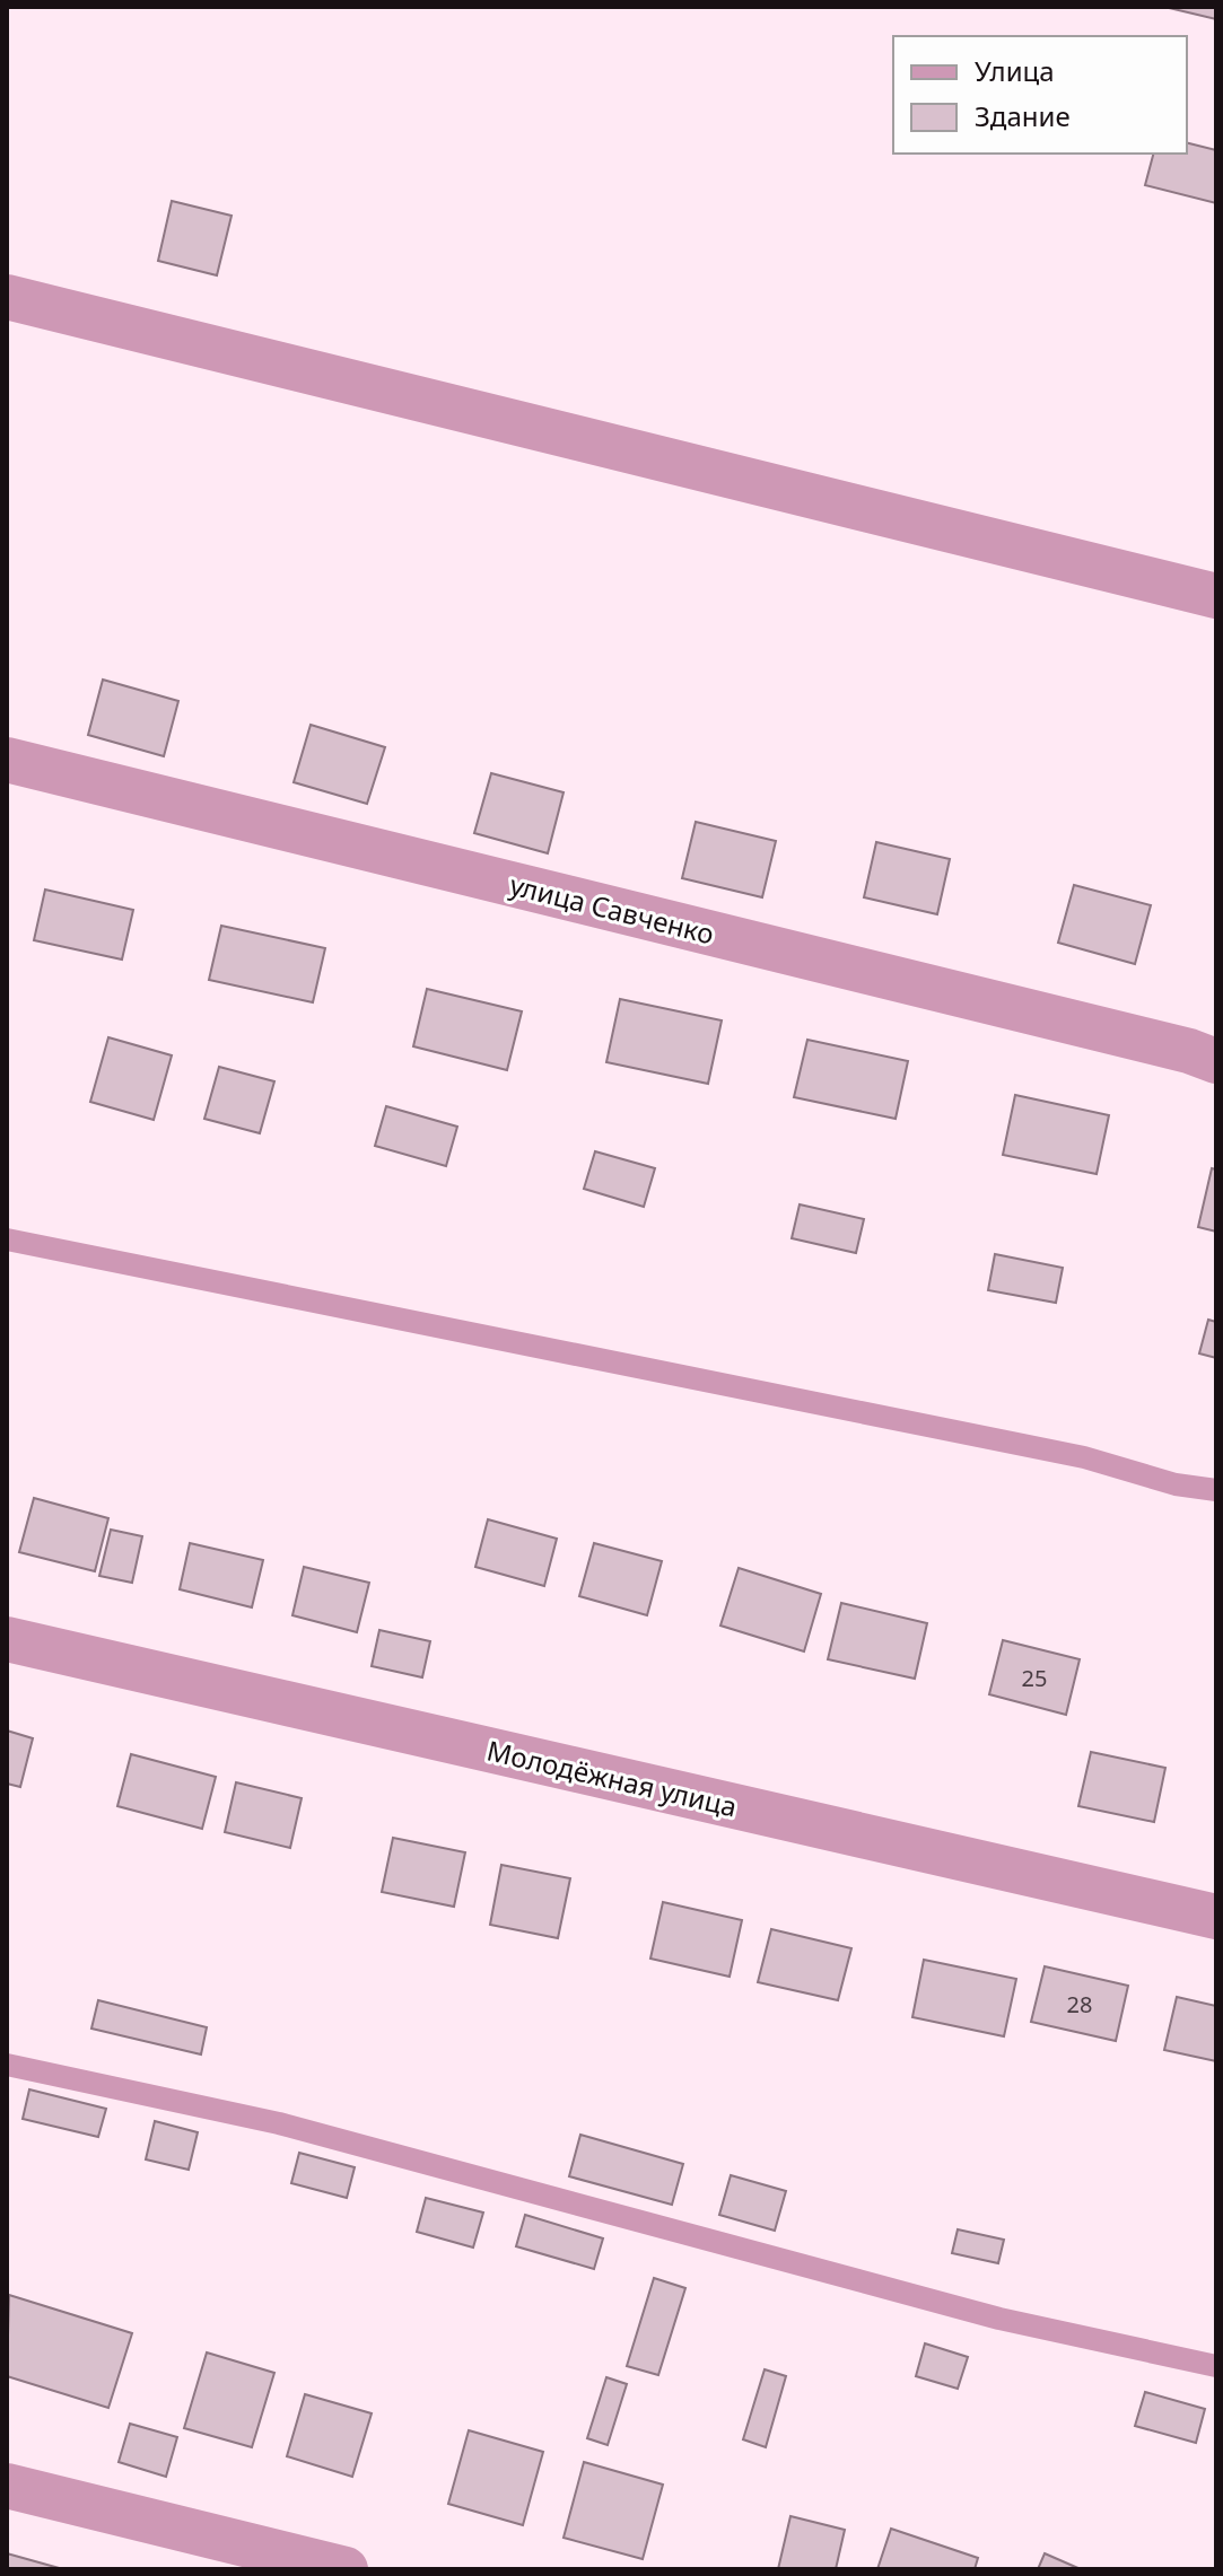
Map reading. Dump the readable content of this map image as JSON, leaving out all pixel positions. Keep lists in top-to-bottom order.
{
  "streets": {
    "street": ["улица Савченко", "Молодёжная улица"]
  },
  "house_numbers": ["25", "28"],
  "legend": ["Улица", "Здание"]
}
